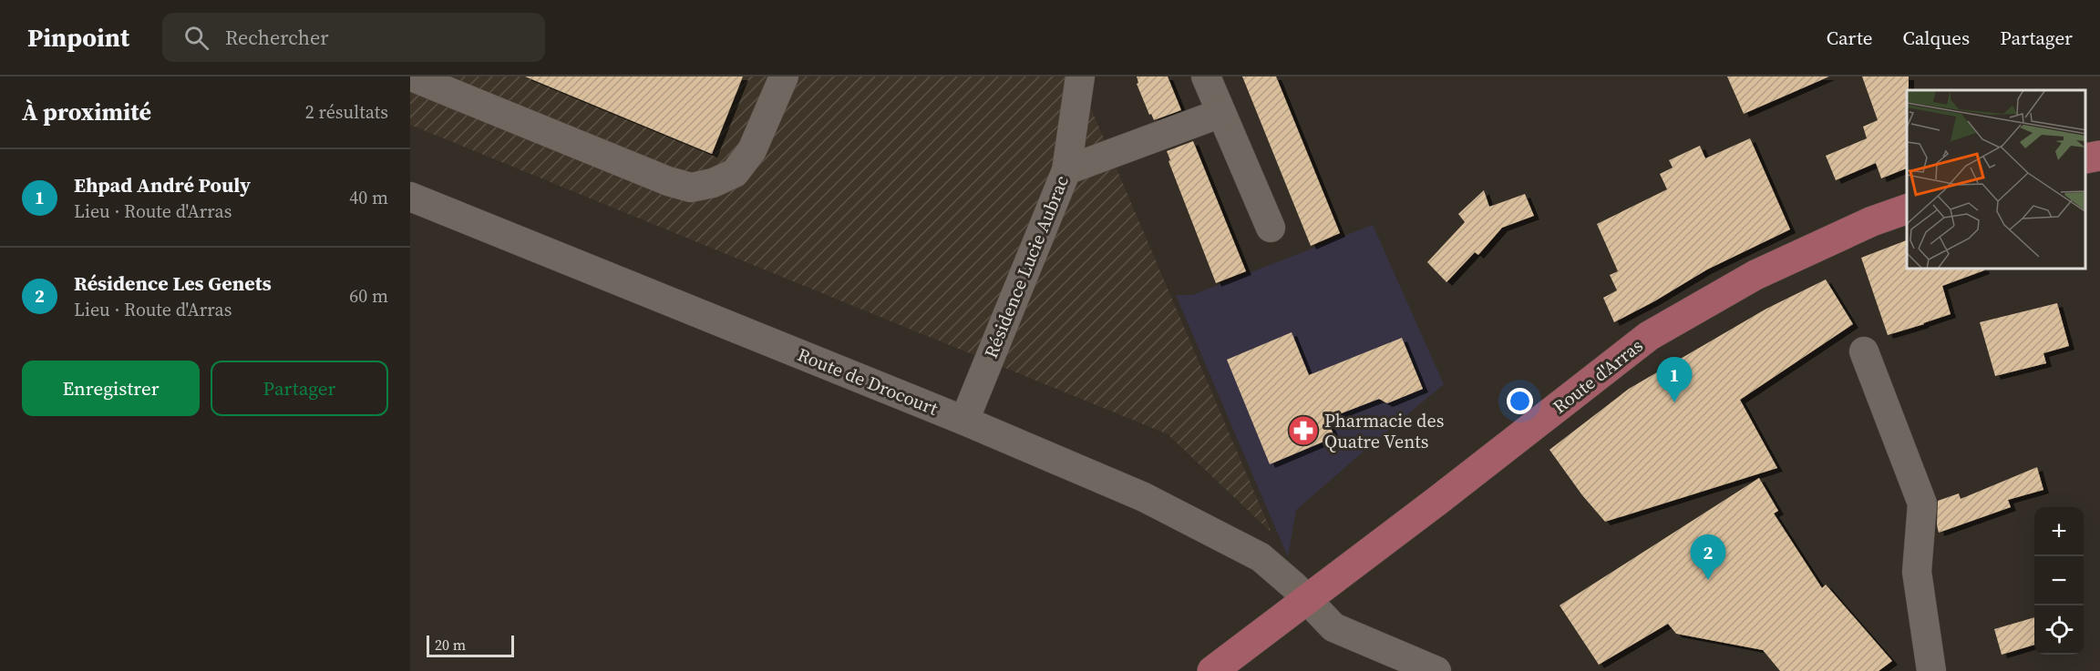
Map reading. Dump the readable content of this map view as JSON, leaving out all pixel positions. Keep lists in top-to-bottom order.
{
  "streets": {
    "main road": ["Route d'Arras"],
    "street": ["Résidence Lucie Aubrac", "Route de Drocourt"]
  },
  "crossings": [
    ["Résidence Lucie Aubrac", "Route de Drocourt"],
    ["Route d'Arras", "Route de Drocourt"]
  ],
  "places": {
    "pharmacy": ["Pharmacie des Quatre Vents"]
  },
  "scale_bar": "20 m",
  "page": {
    "header": "Pinpoint",
    "search": "Rechercher",
    "nav": ["Carte", "Calques", "Partager"],
    "heading": ["À proximité", "2 résultats"],
    "list": [
      {
        "mark": "1",
        "name": "Ehpad André Pouly",
        "note": "Lieu · Route d'Arras",
        "value": "40 m"
      },
      {
        "mark": "2",
        "name": "Résidence Les Genets",
        "note": "Lieu · Route d'Arras",
        "value": "60 m"
      }
    ],
    "buttons": ["Enregistrer", "Partager"],
    "pins": ["1", "2"],
    "map_buttons": ["+", "−"],
    "scale": "20 m"
  }
}
